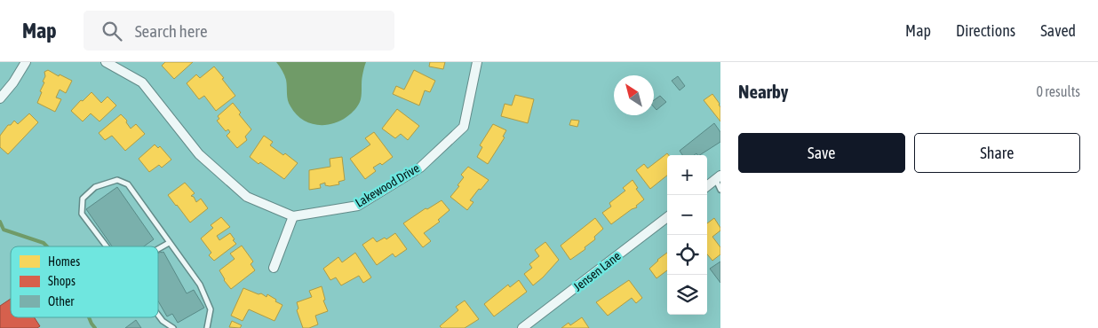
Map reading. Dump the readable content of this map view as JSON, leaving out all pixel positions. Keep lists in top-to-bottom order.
{
  "streets": {
    "street": ["Lakewood Drive", "Jensen Lane"]
  },
  "legend": ["Homes", "Shops", "Other"],
  "north": "top left",
  "page": {
    "header": "Map",
    "search": "Search here",
    "nav": ["Map", "Directions", "Saved"],
    "heading": ["Nearby", "0 results"],
    "buttons": ["Save", "Share"],
    "map_buttons": ["+", "−"]
  }
}
